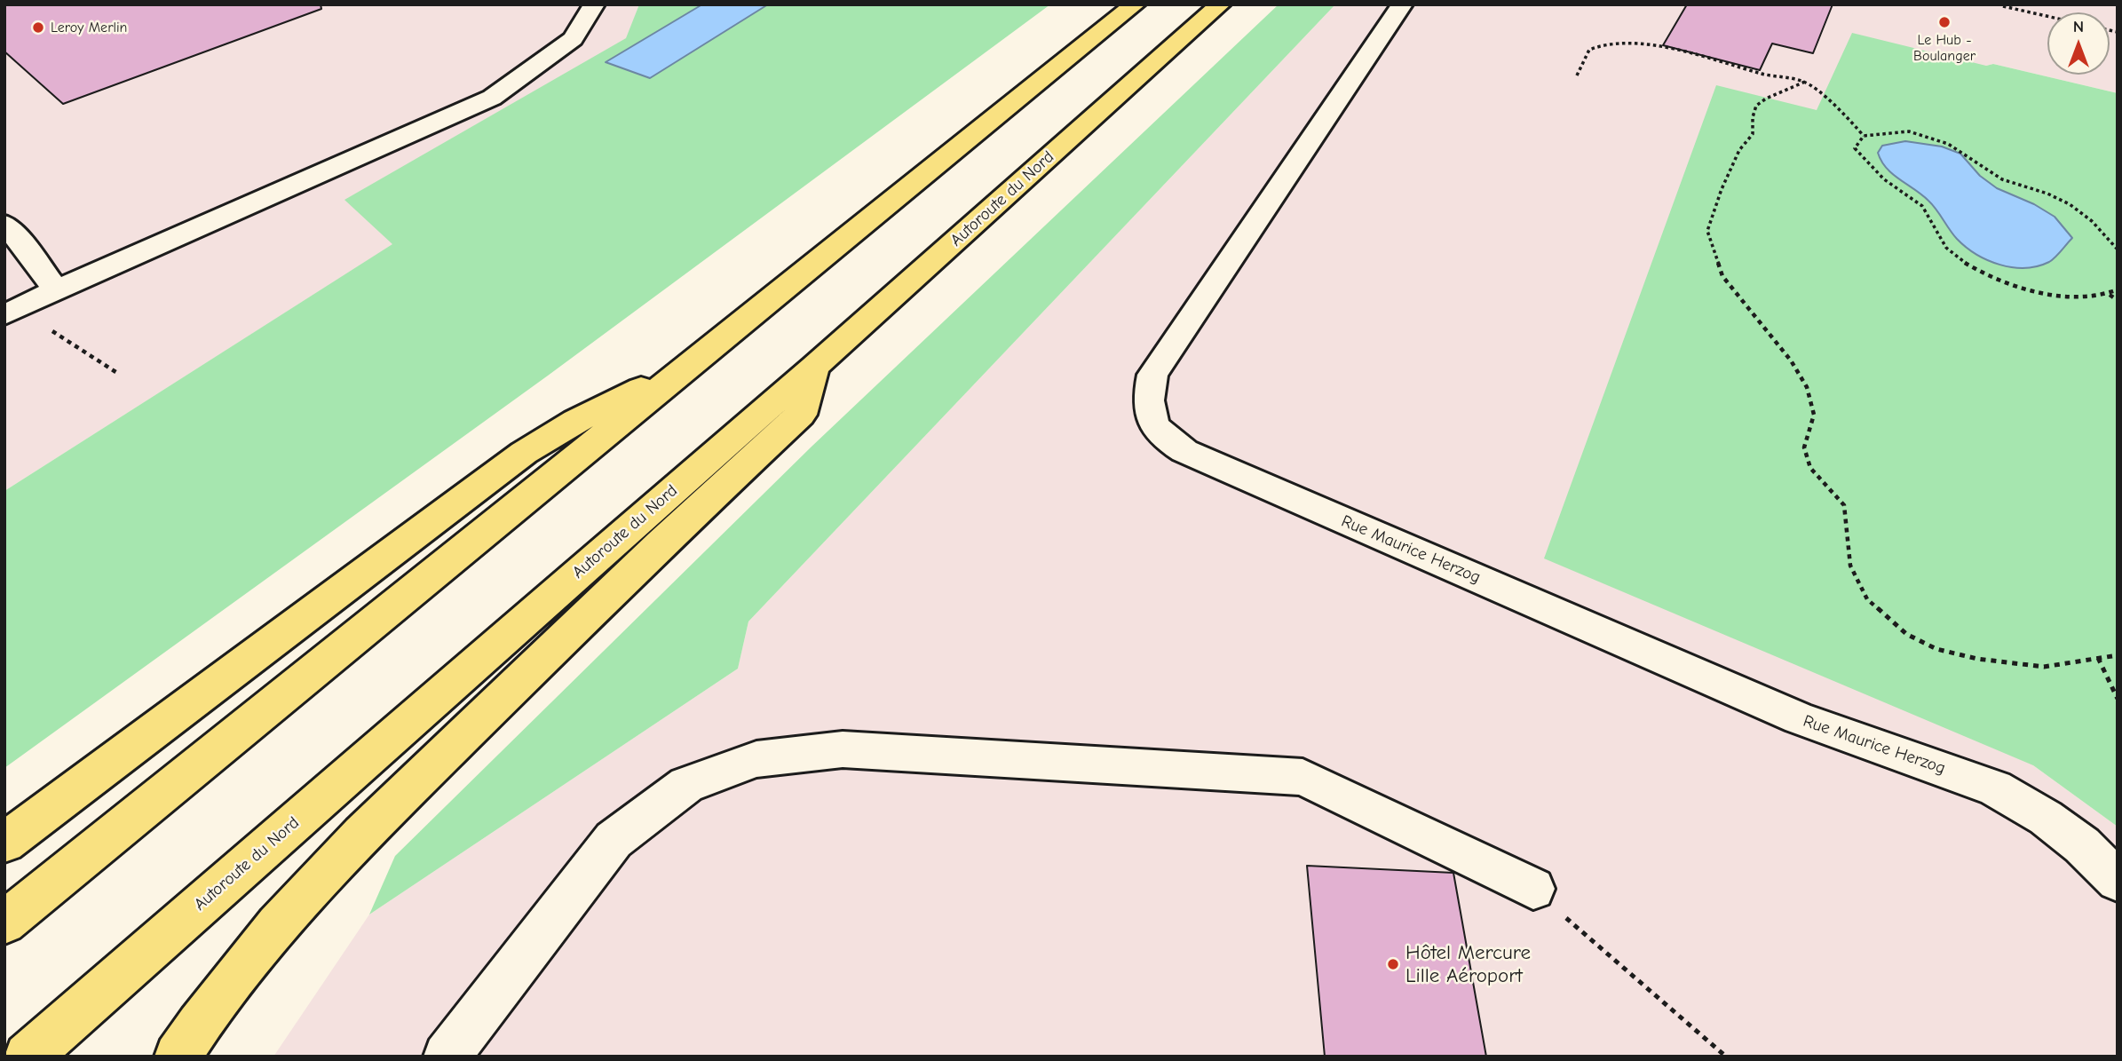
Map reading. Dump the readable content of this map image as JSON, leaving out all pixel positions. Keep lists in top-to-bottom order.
{
  "streets": {
    "highway": ["Autoroute du Nord"],
    "street": ["Rue Maurice Herzog"]
  },
  "places": ["Le Hub - Boulanger", "Leroy Merlin", "Hôtel Mercure Lille Aéroport"],
  "north": "top"
}
